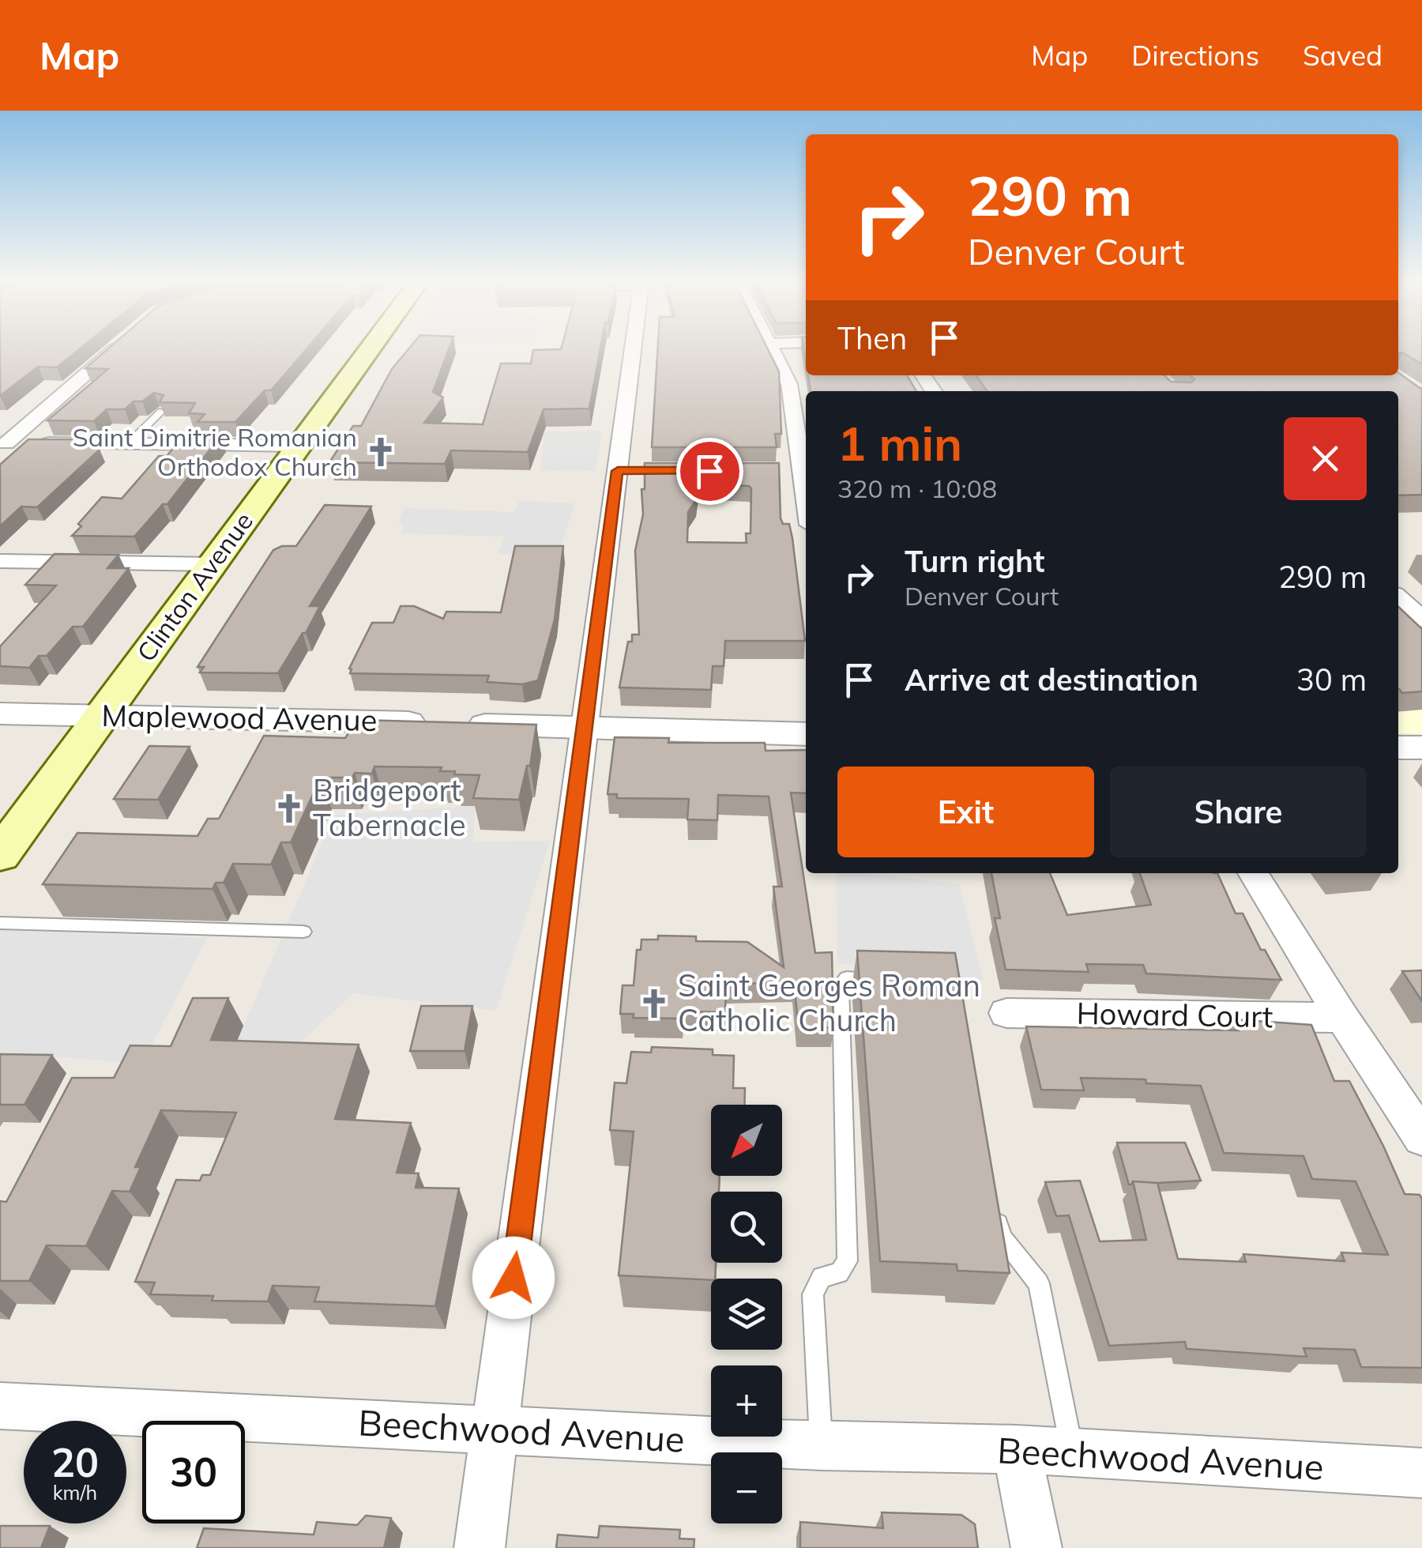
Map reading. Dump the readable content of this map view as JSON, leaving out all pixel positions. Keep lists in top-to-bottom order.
{
  "streets": {
    "main road": ["Clinton Avenue"],
    "street": ["Maplewood Avenue", "Howard Court", "Beechwood Avenue"]
  },
  "crossings": [
    ["Clinton Avenue", "Maplewood Avenue"]
  ],
  "places": {
    "church": ["Saint Dimitrie Romanian Orthodox Church", "Bridgeport Tabernacle", "Saint Georges Roman Catholic Church"]
  },
  "north": "bottom left",
  "page": {
    "header": "Map",
    "nav": ["Map", "Directions", "Saved"],
    "turn": ["290 m", "Denver Court"],
    "then": "Then",
    "heading": ["1 min", "320 m · 10:08"],
    "list": [
      {
        "name": "Turn right",
        "note": "Denver Court",
        "value": "290 m"
      },
      {
        "name": "Arrive at destination",
        "value": "30 m"
      }
    ],
    "buttons": ["Exit", "Share"],
    "map_buttons": ["+", "−"],
    "speed": "20 km/h",
    "limit": "30"
  }
}
